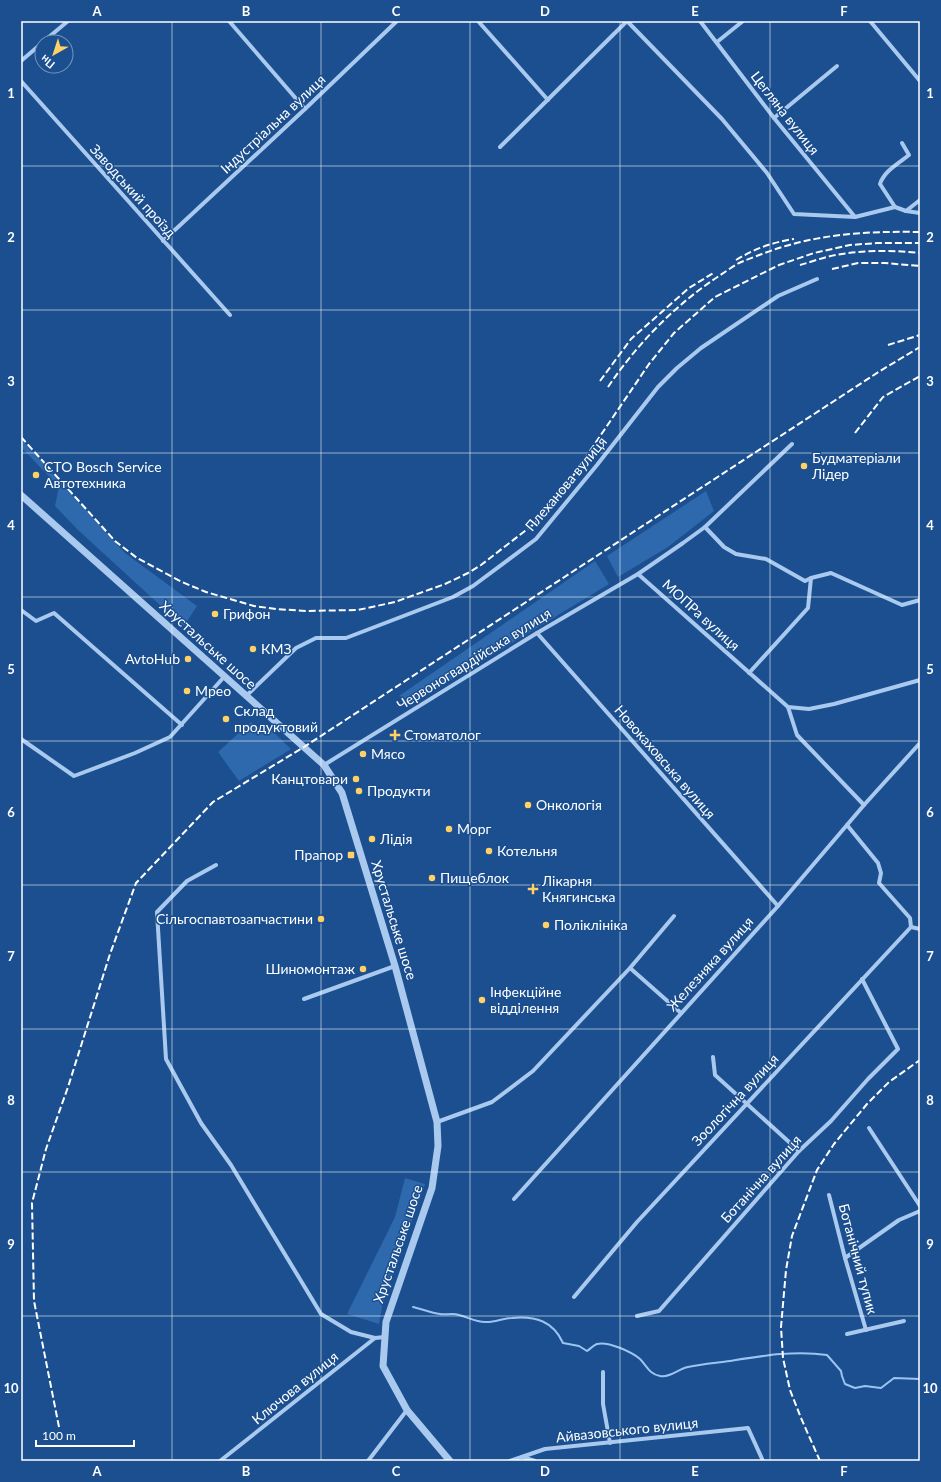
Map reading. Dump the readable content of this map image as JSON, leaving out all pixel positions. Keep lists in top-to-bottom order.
{
  "streets": {
    "street": [
      "Цегляна вулиця",
      "Індустріальна вулиця",
      "Заводський проїзд",
      "Плеханова вулиця",
      "МОПРа вулиця",
      "Хрустальське шосе",
      "Червоногвардійська вулиця",
      "Новокаховська вулиця",
      "Железняка вулиця",
      "Зоологічна вулиця",
      "Ботанічна вулиця",
      "Ботанічний тупик",
      "Ключова вулиця",
      "Айвазовського вулиця"
    ]
  },
  "crossings": [
    ["Індустріальна вулиця", "Заводський проїзд"],
    ["Плеханова вулиця", "Хрустальське шосе"],
    ["МОПРа вулиця", "Червоногвардійська вулиця"],
    ["Хрустальське шосе", "Червоногвардійська вулиця"],
    ["Червоногвардійська вулиця", "Новокаховська вулиця"],
    ["Новокаховська вулиця", "Железняка вулиця"],
    ["Зоологічна вулиця", "Ботанічна вулиця"]
  ],
  "places": {
    "other": [
      "Будматеріали Лідер",
      "СТО Bosch Service Автотехника",
      "Грифон",
      "КМЗ",
      "AvtoHub",
      "Мрео",
      "Склад продуктовий",
      "Мясо",
      "Канцтовари",
      "Продукти",
      "Онкологія",
      "Морг",
      "Лідія",
      "Котельня",
      "Пищеблок",
      "Сільгоспавтозапчастини",
      "Поліклініка",
      "Шиномонтаж",
      "Інфекційне відділення"
    ],
    "health": ["Стоматолог", "Лікарня Княгинська"],
    "transit": ["Прапор"]
  },
  "scale_bar": "100 m",
  "north": "bottom left",
  "grid": {
    "columns": [
      "A",
      "B",
      "C",
      "D",
      "E",
      "F"
    ],
    "rows": [
      "1",
      "2",
      "3",
      "4",
      "5",
      "6",
      "7",
      "8",
      "9",
      "10"
    ]
  }
}
